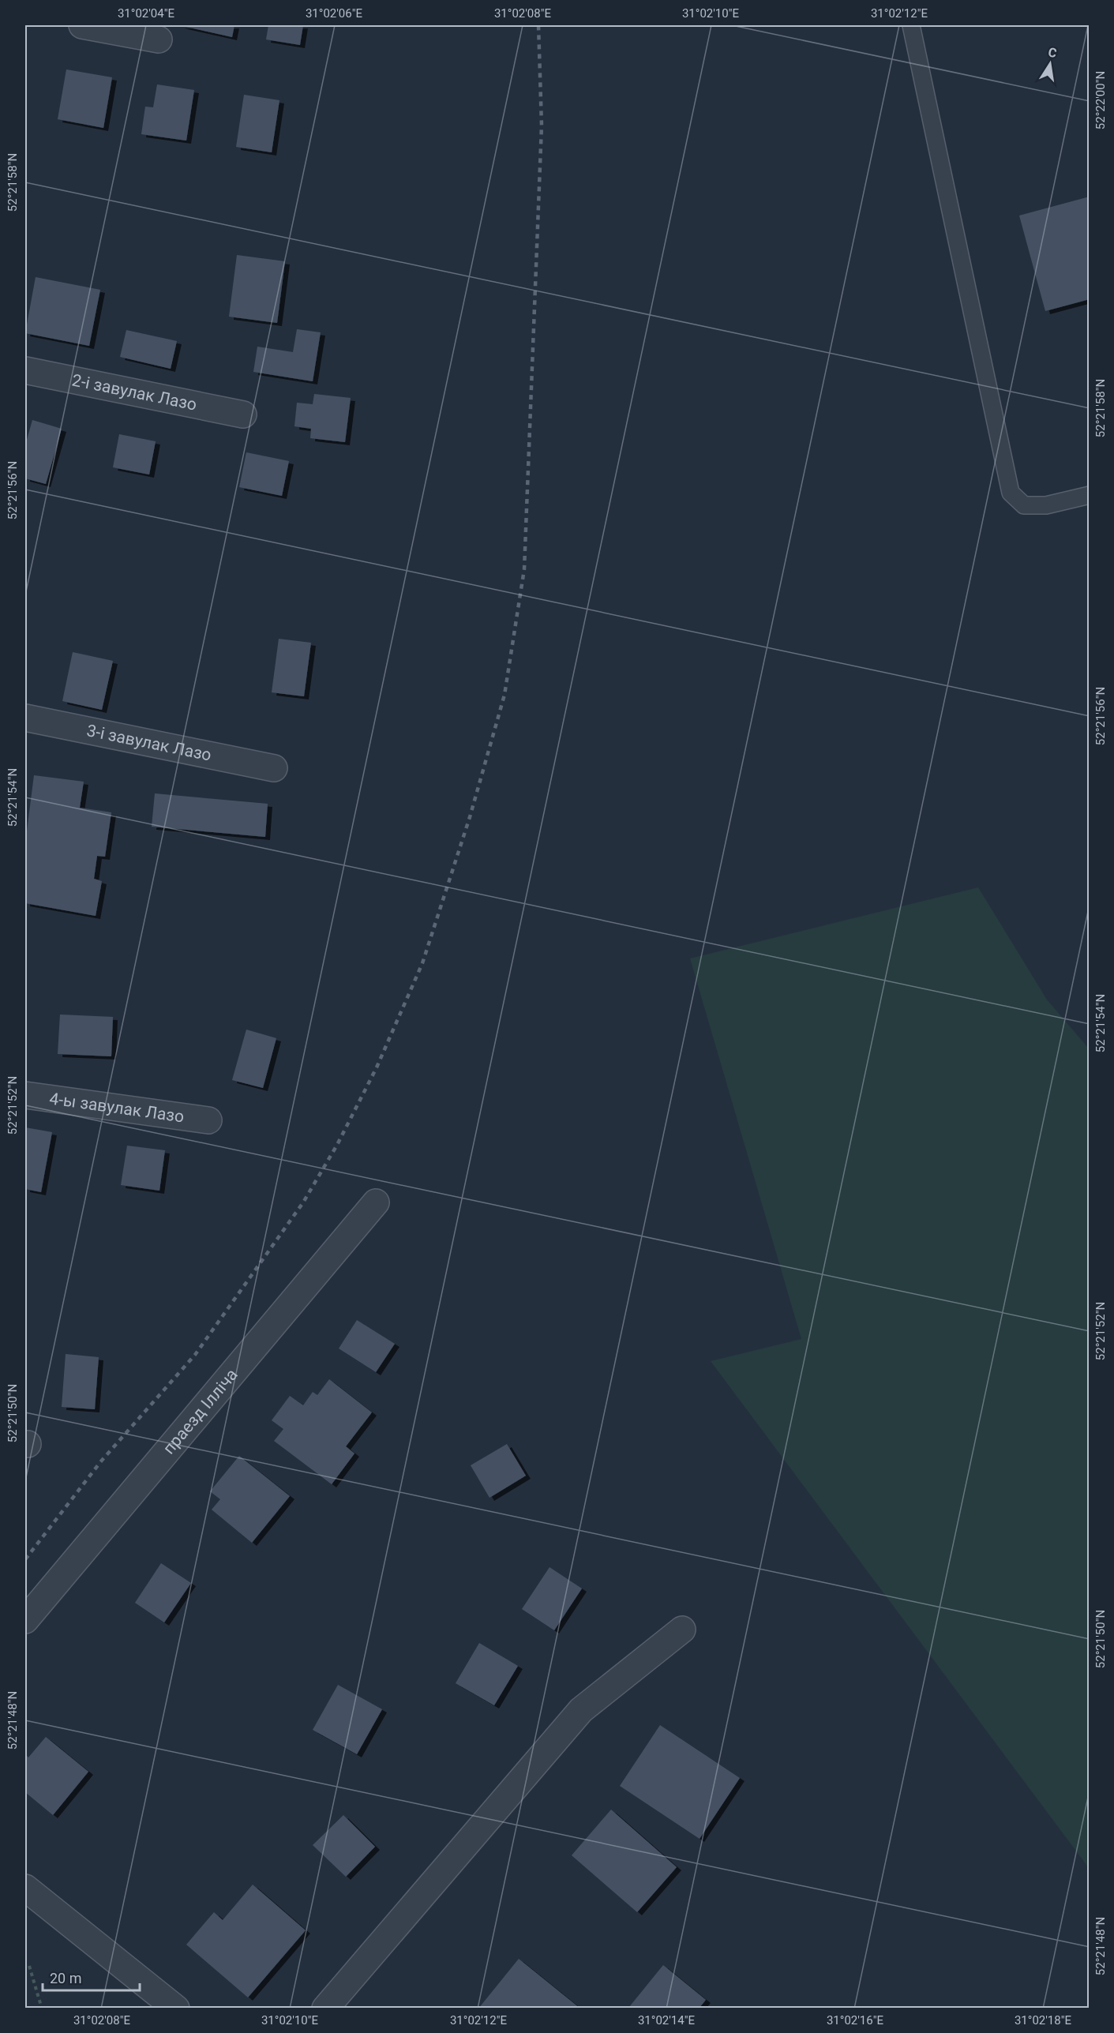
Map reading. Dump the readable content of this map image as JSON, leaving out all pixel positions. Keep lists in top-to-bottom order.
{
  "streets": {
    "street": [
      "2-і завулак Лазо",
      "3-і завулак Лазо",
      "4-ы завулак Лазо",
      "праезд Ілліча"
    ]
  },
  "scale_bar": "20 m",
  "north": "top",
  "coordinates": [
    "31°02'04\"E",
    "31°02'06\"E",
    "31°02'08\"E",
    "31°02'10\"E",
    "31°02'12\"E",
    "52°22'00\"N",
    "52°21'58\"N",
    "52°21'56\"N",
    "52°21'54\"N",
    "52°21'52\"N",
    "52°21'50\"N",
    "52°21'48\"N",
    "31°02'14\"E",
    "31°02'16\"E",
    "31°02'18\"E"
  ]
}
